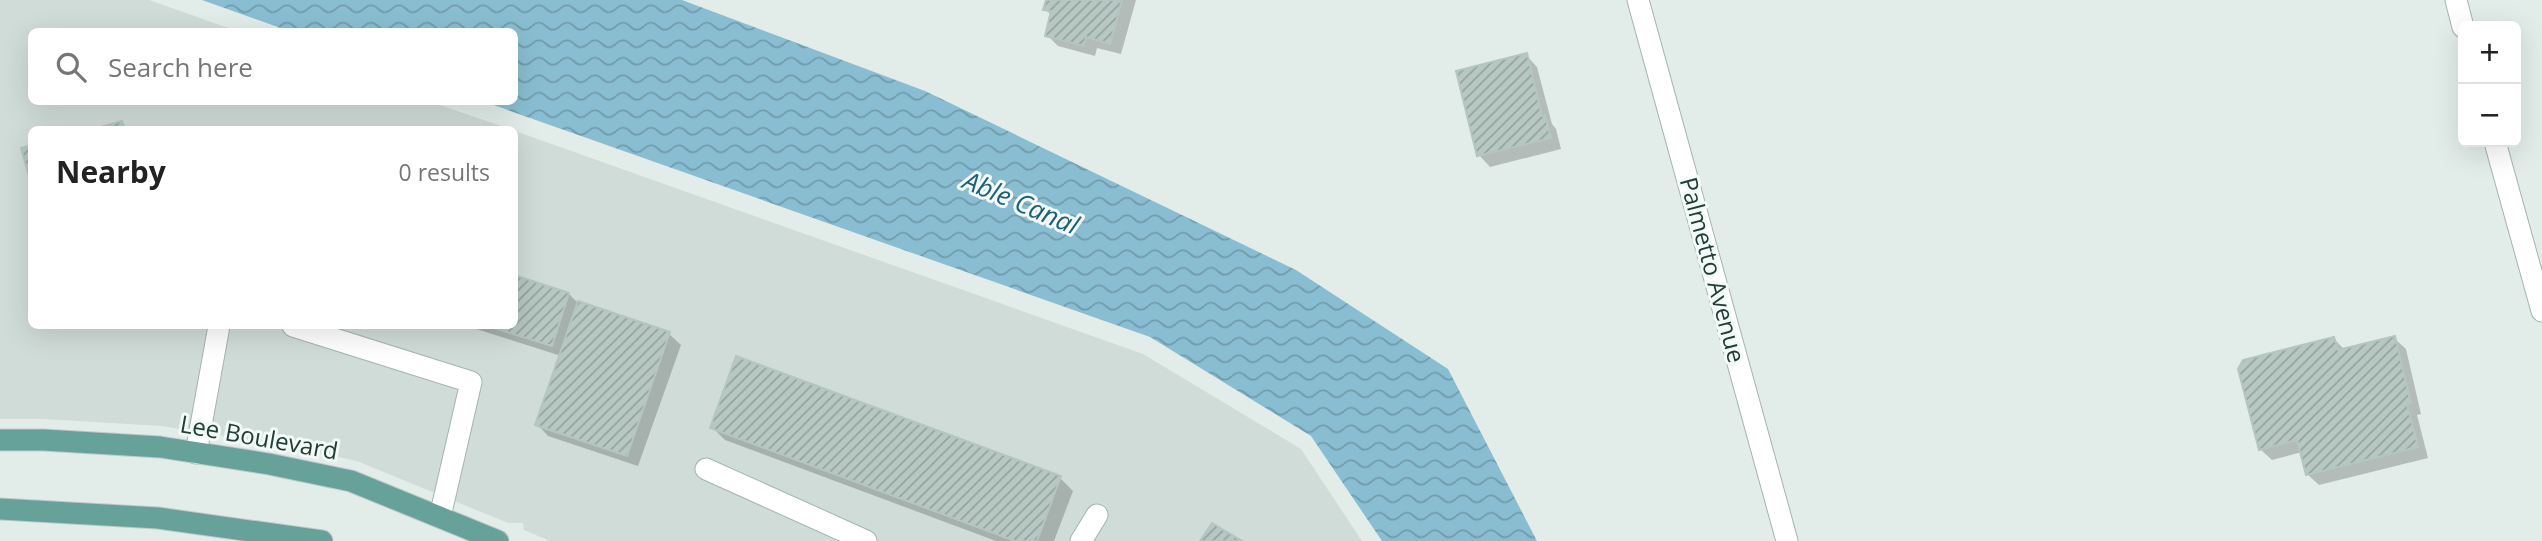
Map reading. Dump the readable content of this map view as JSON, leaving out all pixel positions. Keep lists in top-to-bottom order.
{
  "streets": {
    "main road": ["Lee Boulevard"],
    "street": ["Palmetto Avenue"]
  },
  "water": ["Able Canal"],
  "page": {
    "map_buttons": ["+", "−"],
    "search": "Search here",
    "heading": ["Nearby", "0 results"]
  }
}
